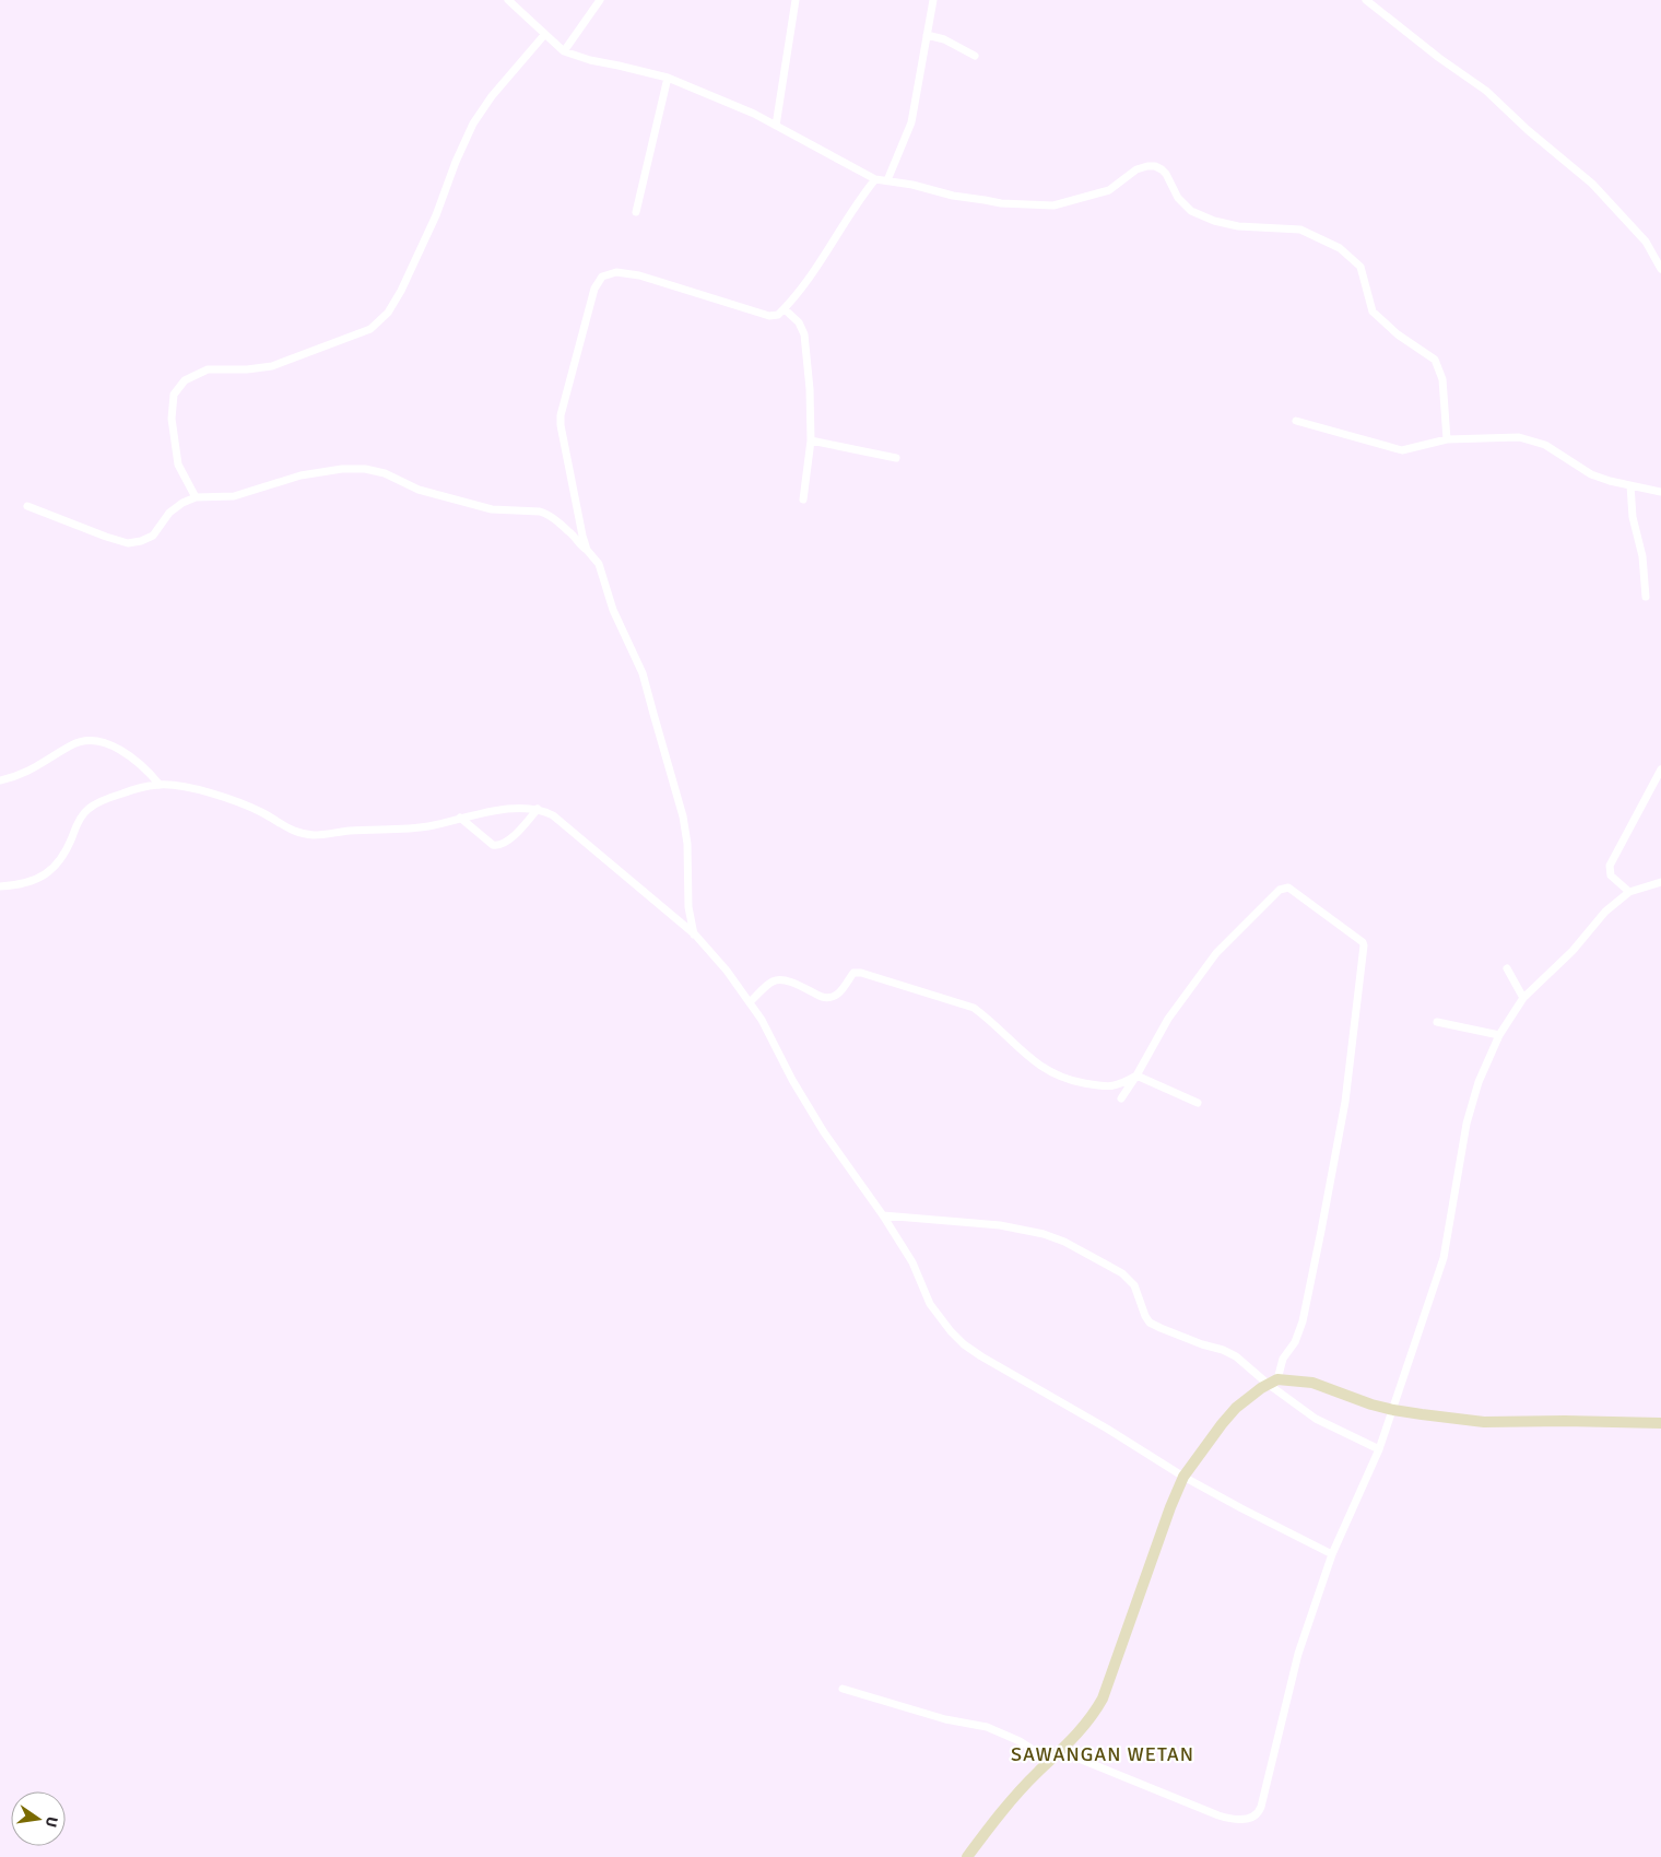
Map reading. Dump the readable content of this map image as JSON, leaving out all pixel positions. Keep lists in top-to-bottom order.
{
  "districts": ["SAWANGAN WETAN"],
  "north": "right"
}
